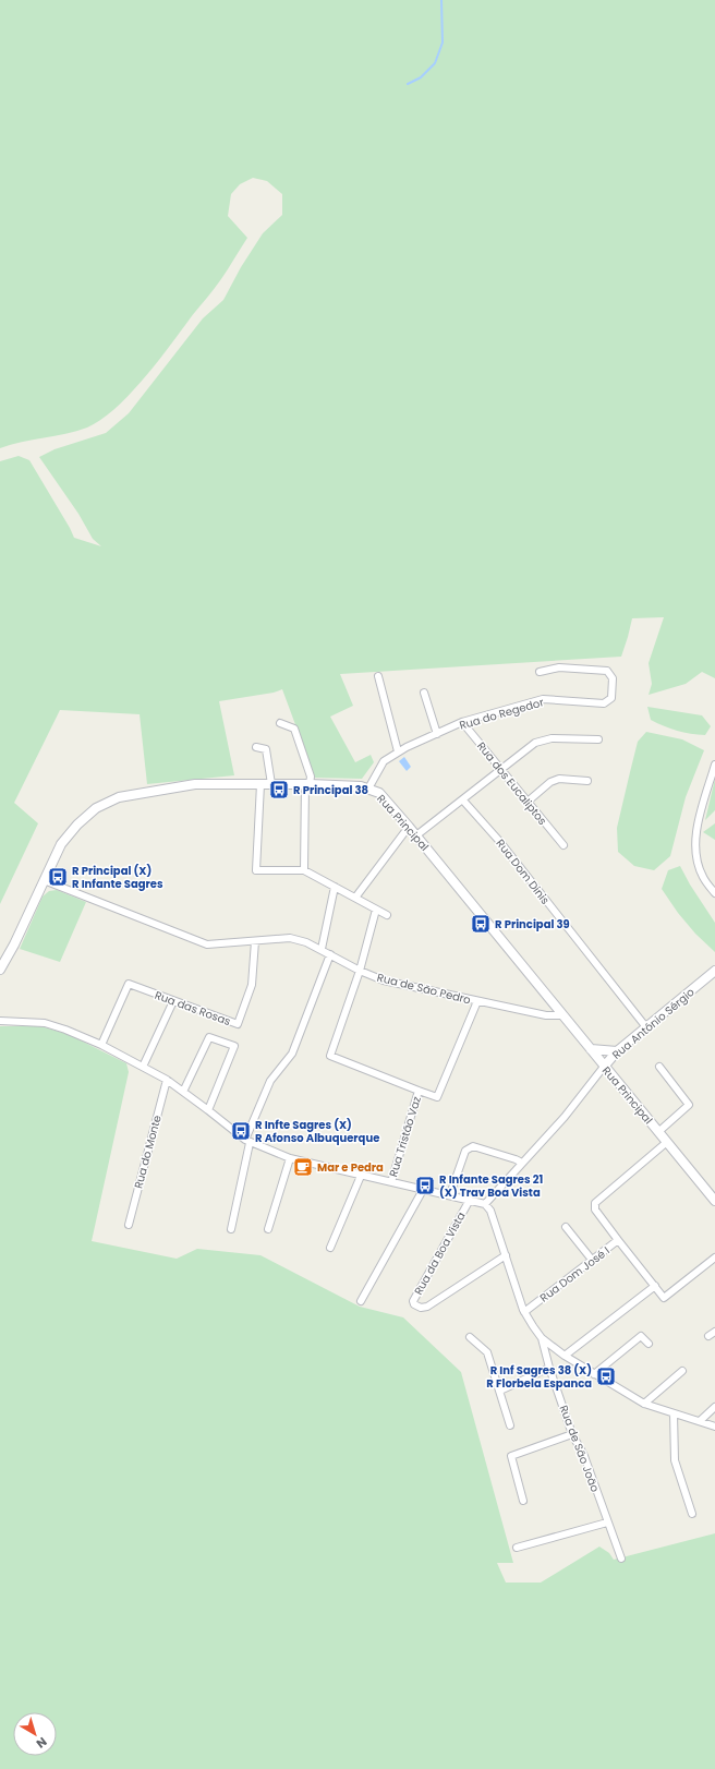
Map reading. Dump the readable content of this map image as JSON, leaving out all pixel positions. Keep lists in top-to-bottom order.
{
  "streets": {
    "street": [
      "Rua do Regedor",
      "Rua dos Eucaliptos",
      "Rua Principal",
      "Rua Dom Dinis",
      "Rua de São Pedro",
      "Rua das Rosas",
      "Rua António Sérgio",
      "Rua Tristão Vaz",
      "Rua do Monte",
      "Rua da Boa Vista",
      "Rua Dom José I",
      "Rua de São João"
    ]
  },
  "crossings": [
    ["Rua do Regedor", "Rua dos Eucaliptos"],
    ["Rua do Regedor", "Rua Principal"],
    ["Rua Principal", "Rua de São Pedro"],
    ["Rua Principal", "Rua António Sérgio"],
    ["Rua Dom Dinis", "Rua António Sérgio"],
    ["Rua de São Pedro", "Rua das Rosas"]
  ],
  "places": {
    "bus stop": [
      "R Principal 38",
      "R Principal (X) R Infante Sagres",
      "R Principal 39",
      "R Infte Sagres (X) R Afonso Albuquerque",
      "R Infante Sagres 21 (X) Trav Boa Vista",
      "R Inf Sagres 38 (X) R Florbela Espanca"
    ],
    "cafe": ["Mar e Pedra"]
  },
  "north": "bottom right"
}
